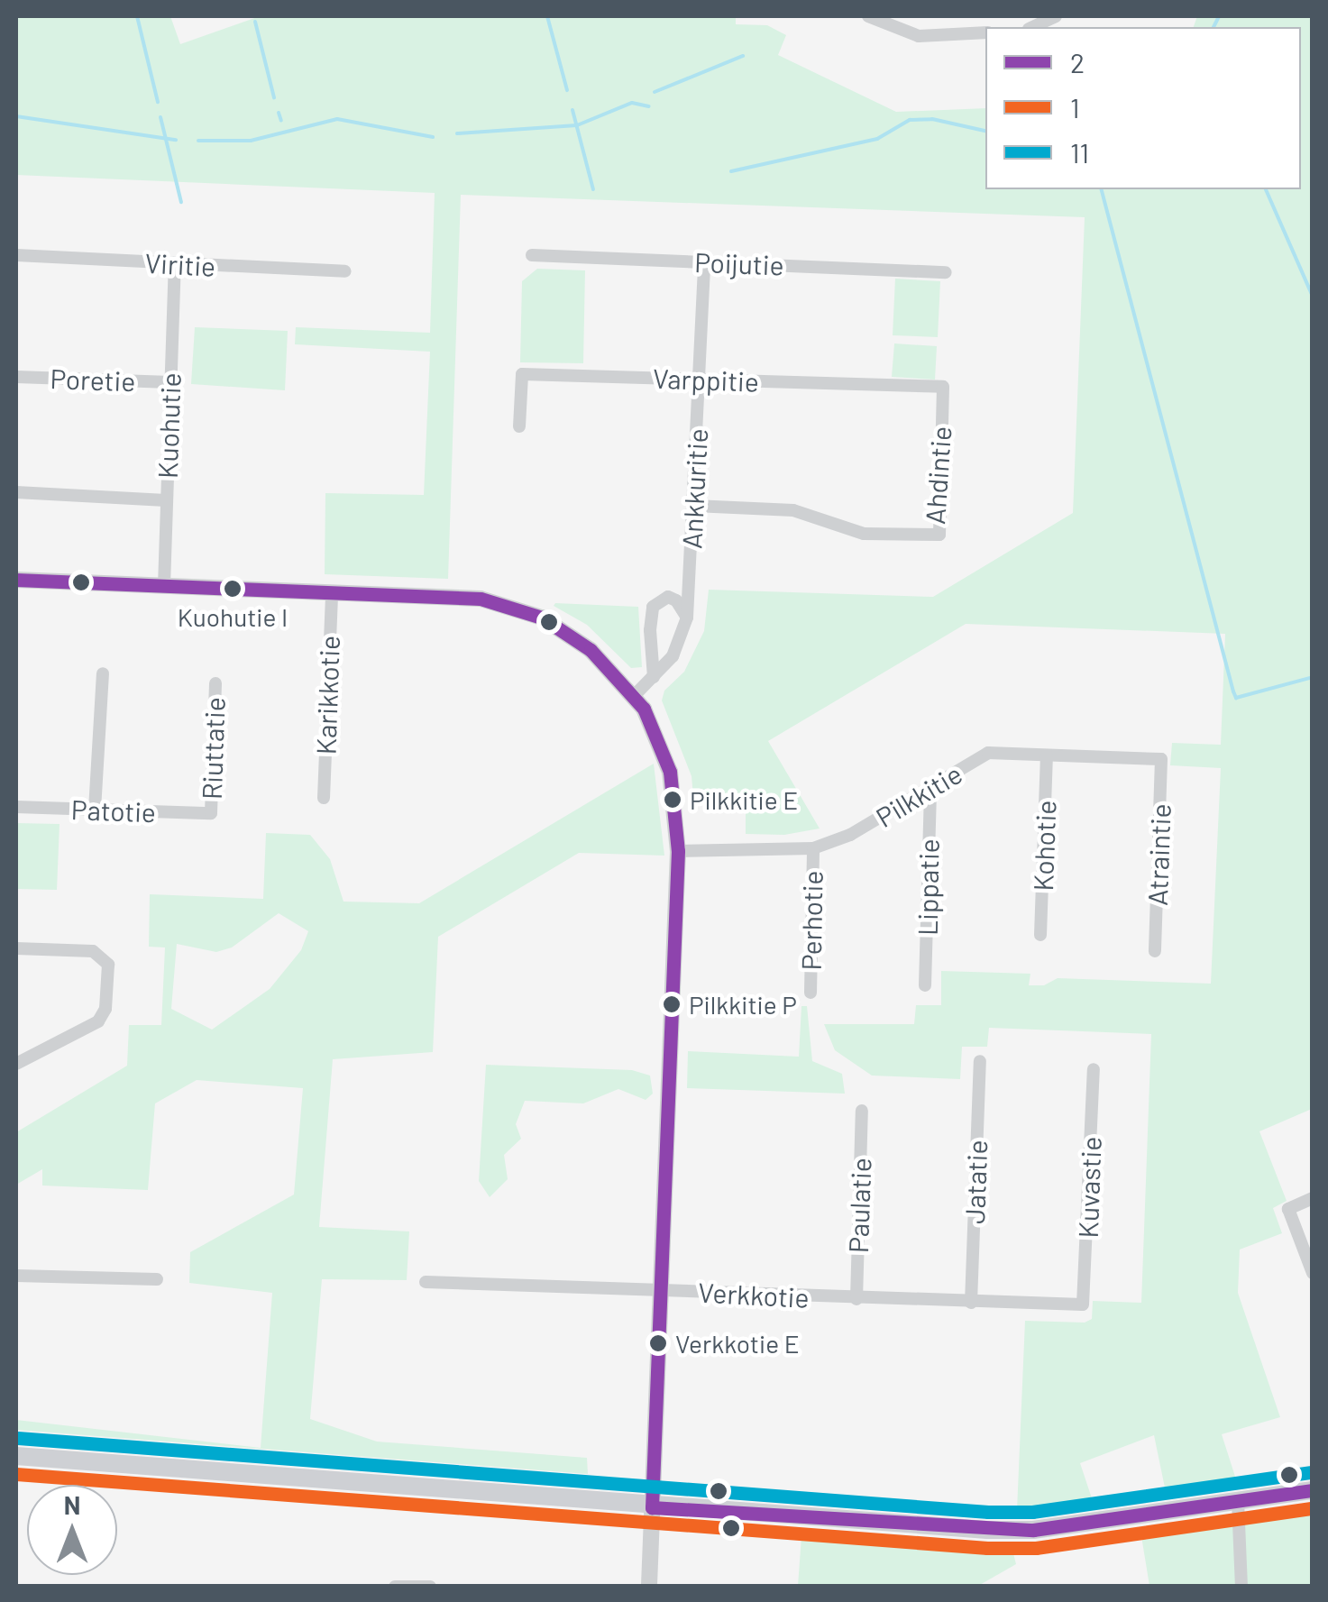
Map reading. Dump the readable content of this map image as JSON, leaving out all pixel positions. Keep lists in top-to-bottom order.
{
  "streets": {
    "street": [
      "Poijutie",
      "Viritie",
      "Poretie",
      "Varppitie",
      "Kuohutie",
      "Ahdintie",
      "Ankkuritie",
      "Karikkotie",
      "Riuttatie",
      "Pilkkitie",
      "Patotie",
      "Kohotie",
      "Atraintie",
      "Lippatie",
      "Perhotie",
      "Jatatie",
      "Kuvastie",
      "Paulatie",
      "Verkkotie"
    ]
  },
  "crossings": [
    ["Poijutie", "Ankkuritie"],
    ["Viritie", "Kuohutie"],
    ["Poretie", "Kuohutie"],
    ["Varppitie", "Ahdintie"],
    ["Varppitie", "Ankkuritie"],
    ["Ahdintie", "Ankkuritie"],
    ["Riuttatie", "Patotie"],
    ["Pilkkitie", "Kohotie"],
    ["Pilkkitie", "Atraintie"],
    ["Pilkkitie", "Lippatie"],
    ["Pilkkitie", "Perhotie"],
    ["Jatatie", "Verkkotie"],
    ["Kuvastie", "Verkkotie"],
    ["Paulatie", "Verkkotie"]
  ],
  "places": [
    "Kuohutie I",
    "Pilkkitie E",
    "Pilkkitie P",
    "Verkkotie E"
  ],
  "lines": ["transit line 2", "transit line 11", "transit line 1"],
  "legend": ["2", "1", "11"],
  "north": "top"
}
